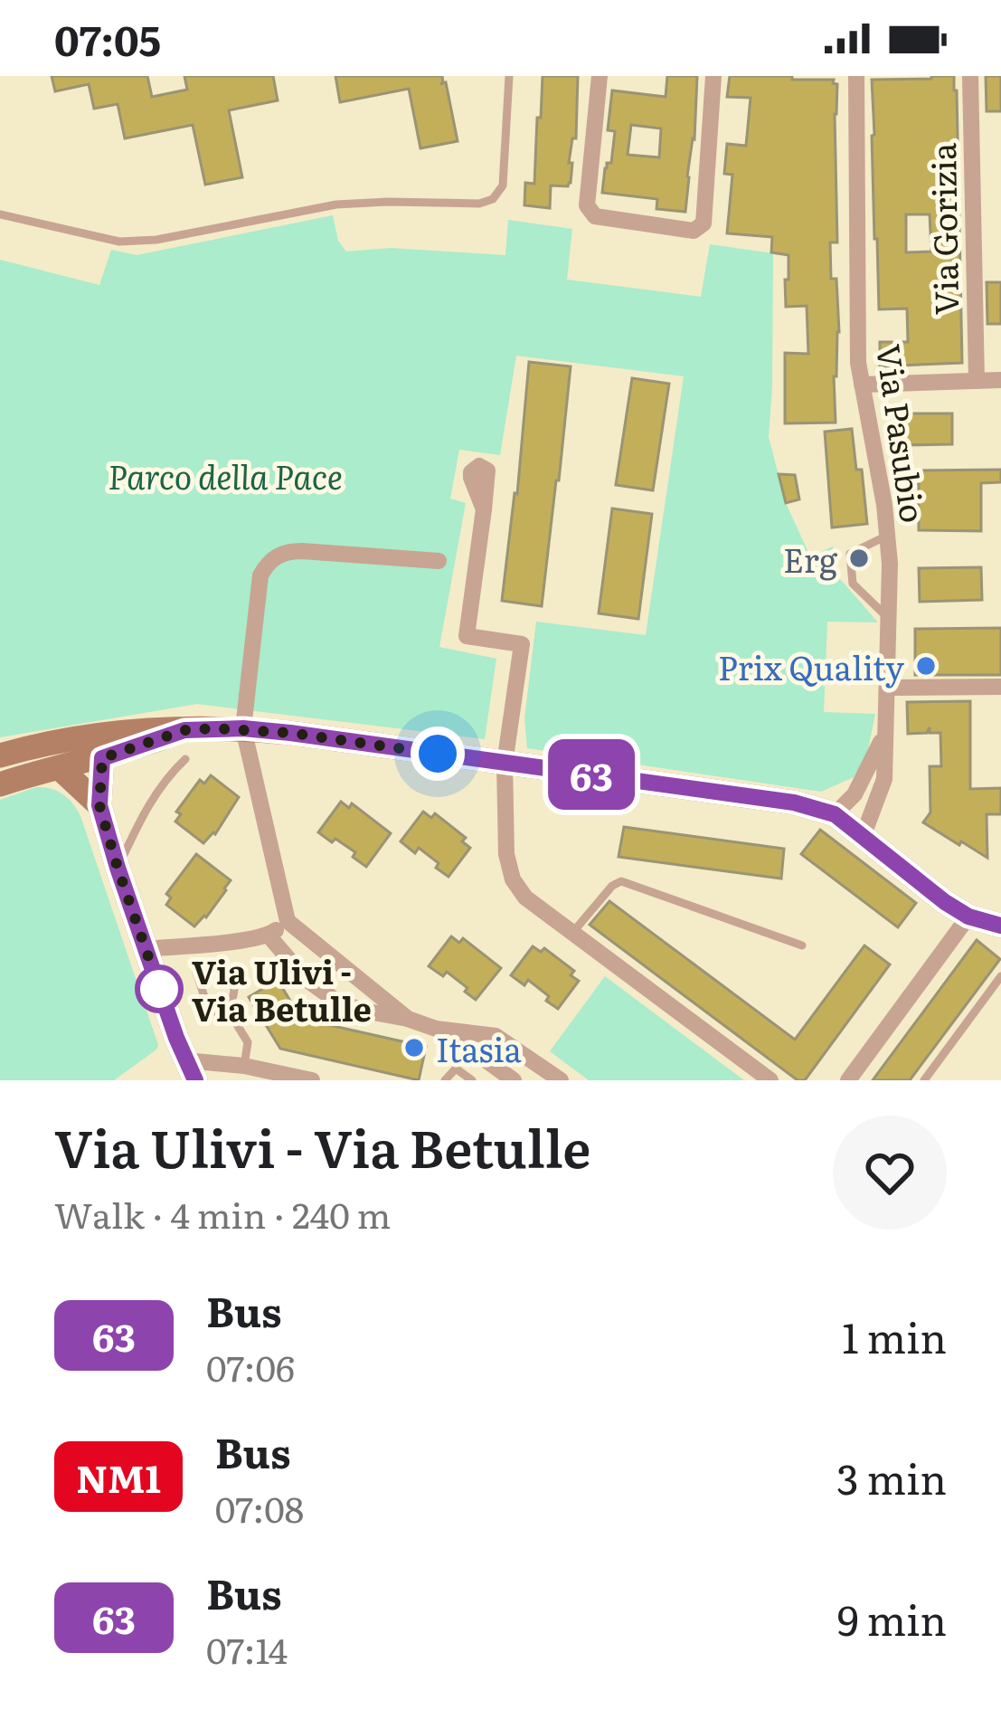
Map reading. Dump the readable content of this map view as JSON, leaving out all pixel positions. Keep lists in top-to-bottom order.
{
  "streets": {
    "street": ["Via Gorizia", "Via Pasubio"]
  },
  "parks": ["Parco della Pace"],
  "places": [
    "Erg",
    "Prix Quality",
    "Via Ulivi - Via Betulle",
    "Itasia"
  ],
  "lines": ["bus line 63"],
  "page": {
    "status": "07:05",
    "on_map": "63",
    "heading": ["Via Ulivi - Via Betulle", "Walk · 4 min · 240 m"],
    "list": [
      {
        "mark": "63",
        "name": "Bus",
        "note": "07:06",
        "value": "1 min"
      },
      {
        "mark": "NM1",
        "name": "Bus",
        "note": "07:08",
        "value": "3 min"
      },
      {
        "mark": "63",
        "name": "Bus",
        "note": "07:14",
        "value": "9 min"
      }
    ]
  }
}
